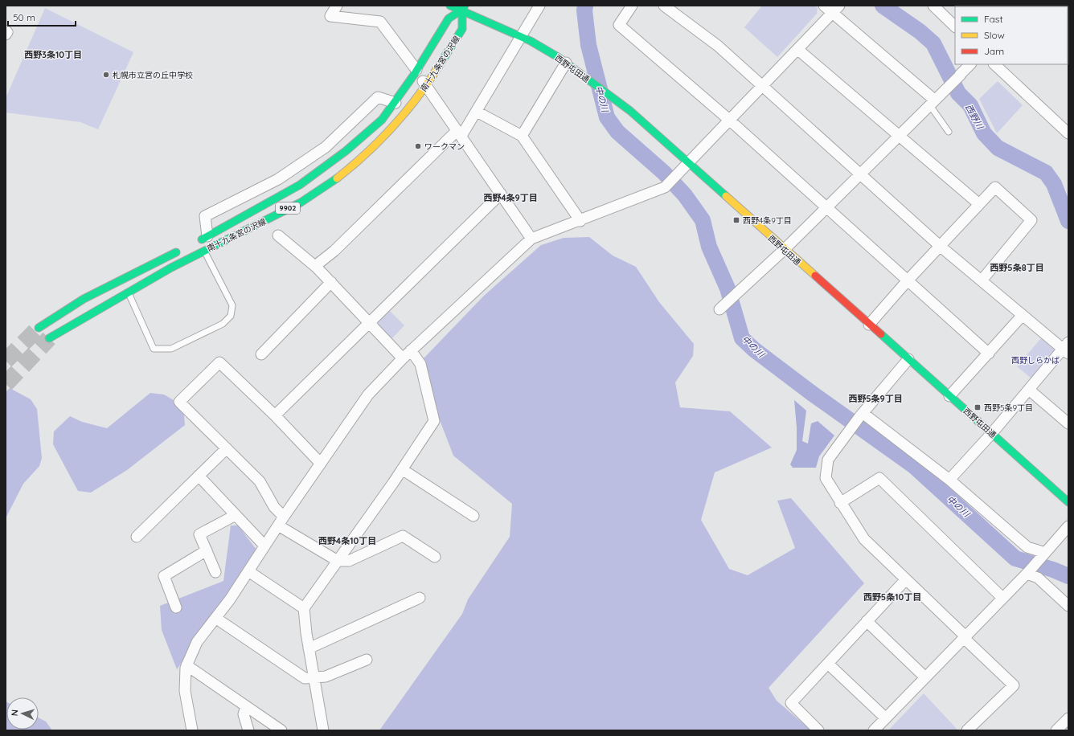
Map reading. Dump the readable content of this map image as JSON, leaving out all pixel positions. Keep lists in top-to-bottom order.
{
  "streets": {
    "main road": ["南十九条宮の沢線", "西野屯田通", "9902"]
  },
  "crossings": [
    ["南十九条宮の沢線", "西野屯田通"]
  ],
  "districts": [
    "西野3条10丁目",
    "西野4条9丁目",
    "西野5条8丁目",
    "西野5条9丁目",
    "西野4条10丁目",
    "西野5条10丁目"
  ],
  "water": ["中の川", "西野川"],
  "parks": ["西野しらかば"],
  "places": {
    "other": ["札幌市立宮の丘中学校", "ワークマン"],
    "transit": ["西野4条9丁目", "西野5条9丁目"]
  },
  "legend": ["Fast", "Slow", "Jam"],
  "scale_bar": "50 m",
  "north": "left"
}
